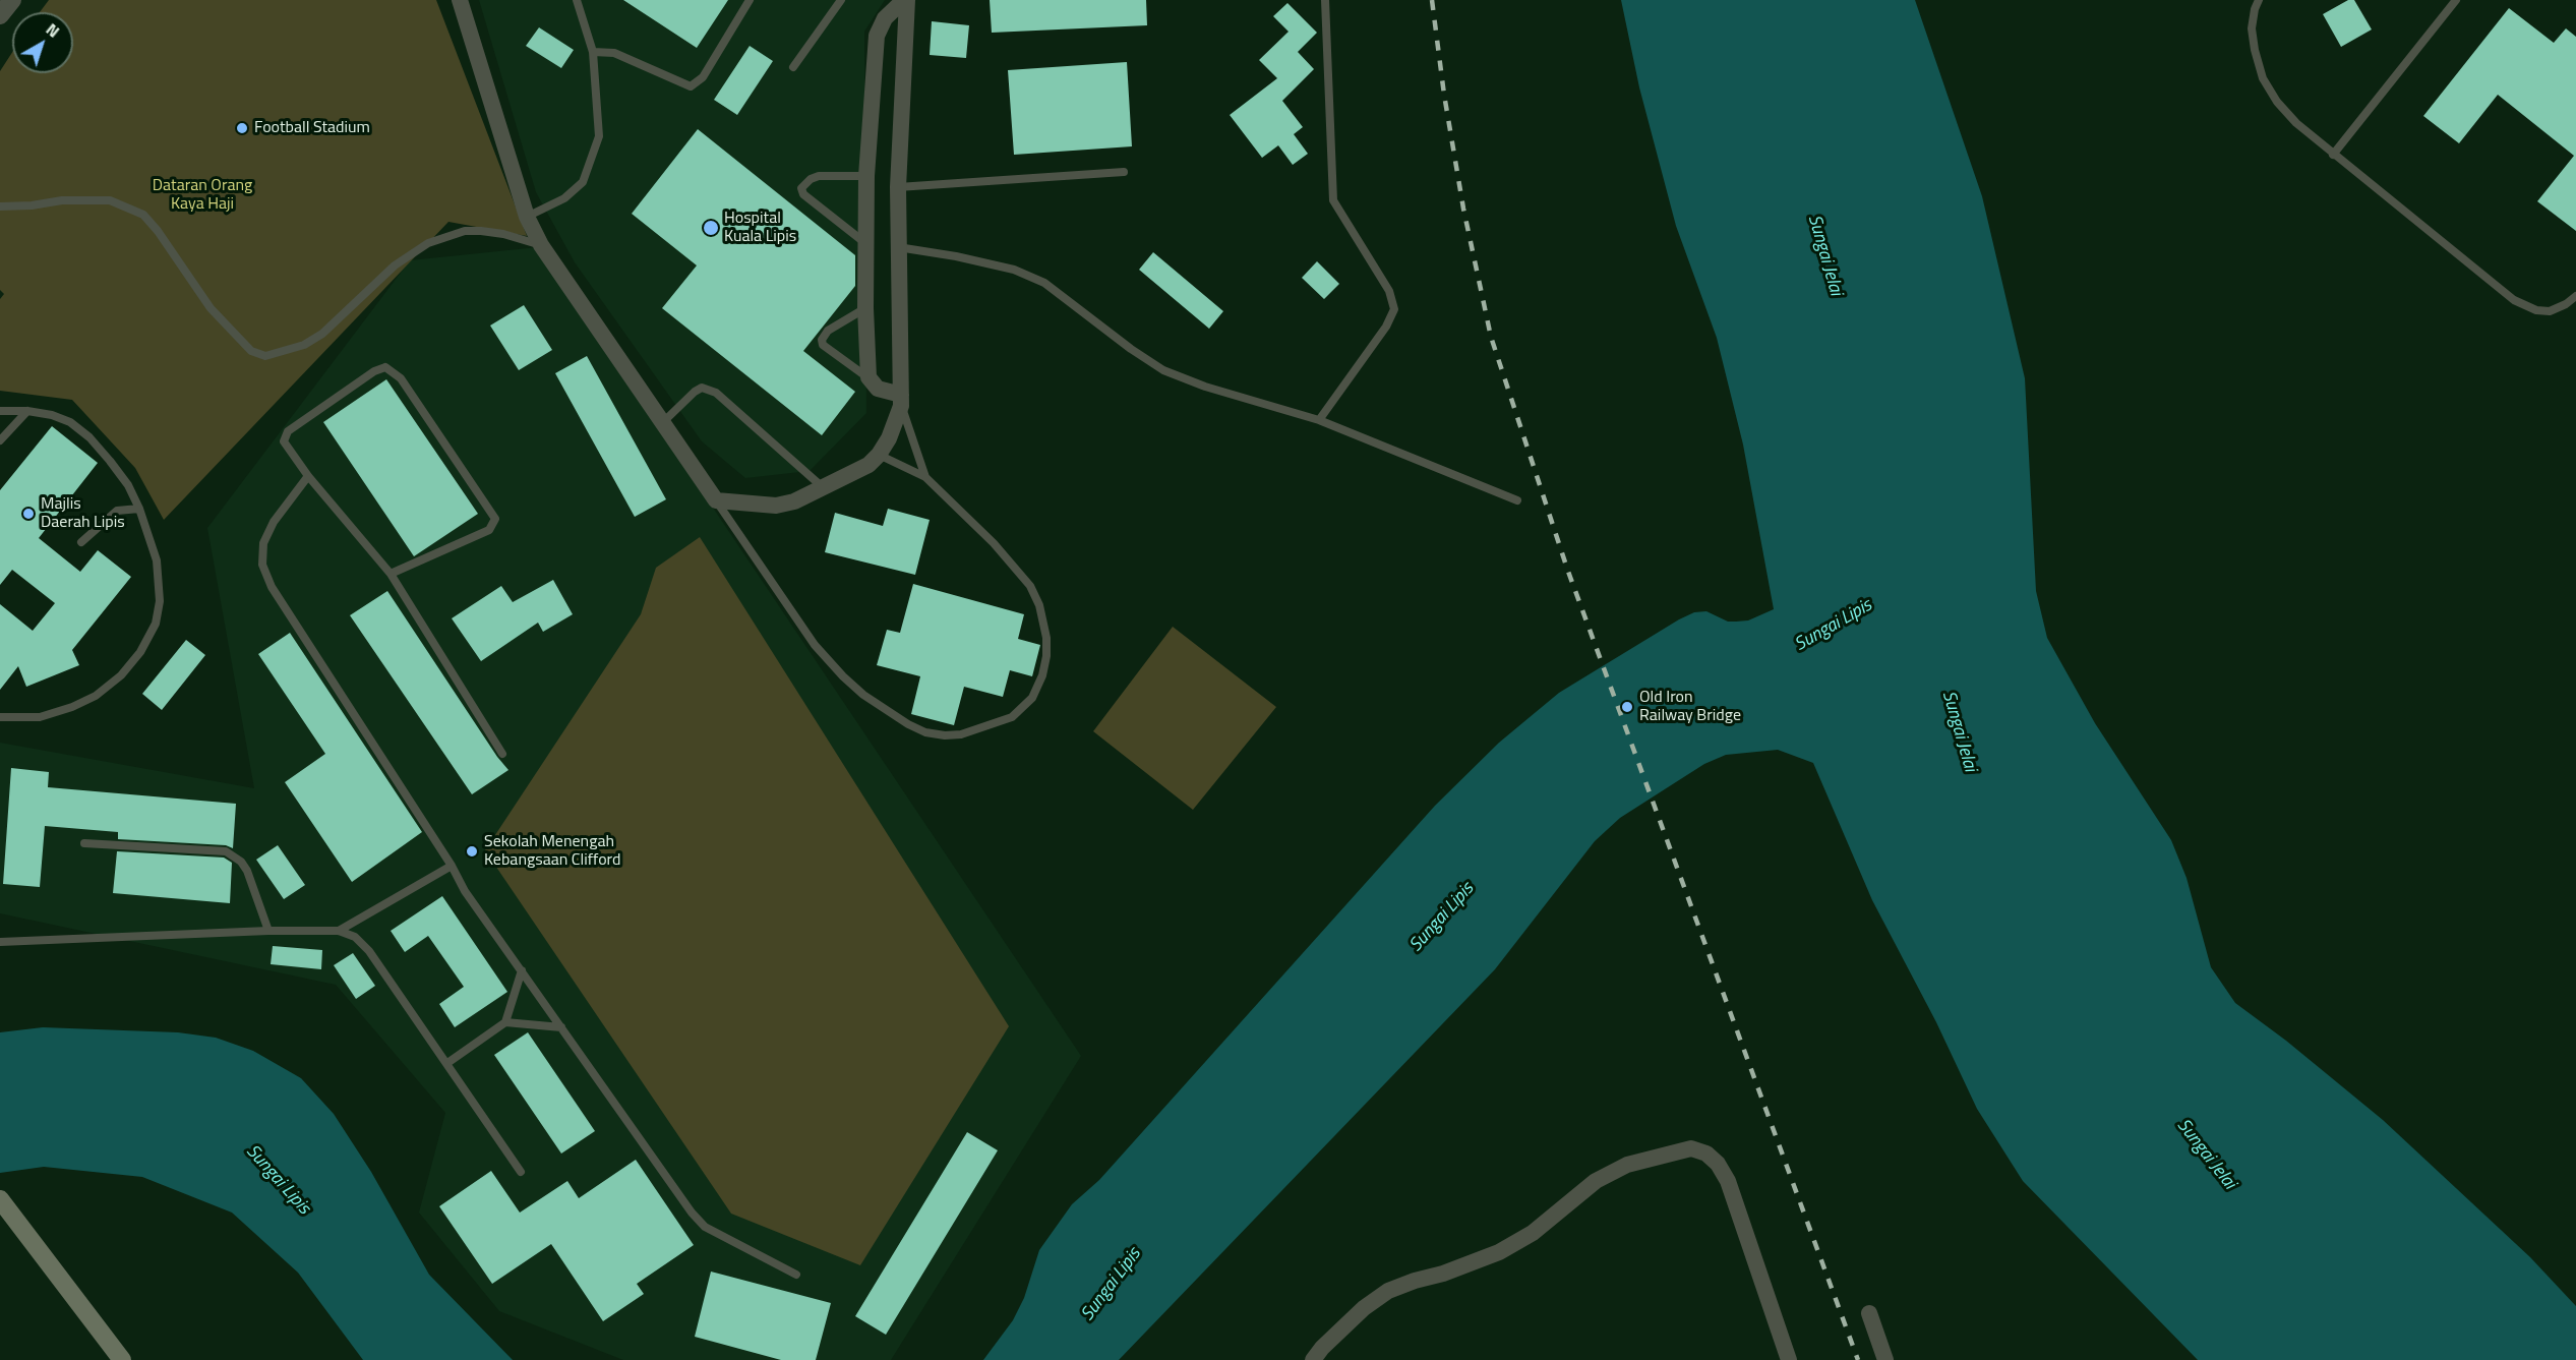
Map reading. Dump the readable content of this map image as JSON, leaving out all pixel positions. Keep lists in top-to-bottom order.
{
  "water": ["Sungai Jelai", "Sungai Lipis"],
  "parks": ["Dataran Orang Kaya Haji"],
  "places": [
    "Football Stadium",
    "Hospital Kuala Lipis",
    "Majlis Daerah Lipis",
    "Old Iron Railway Bridge",
    "Sekolah Menengah Kebangsaan Clifford"
  ],
  "north": "top right"
}
